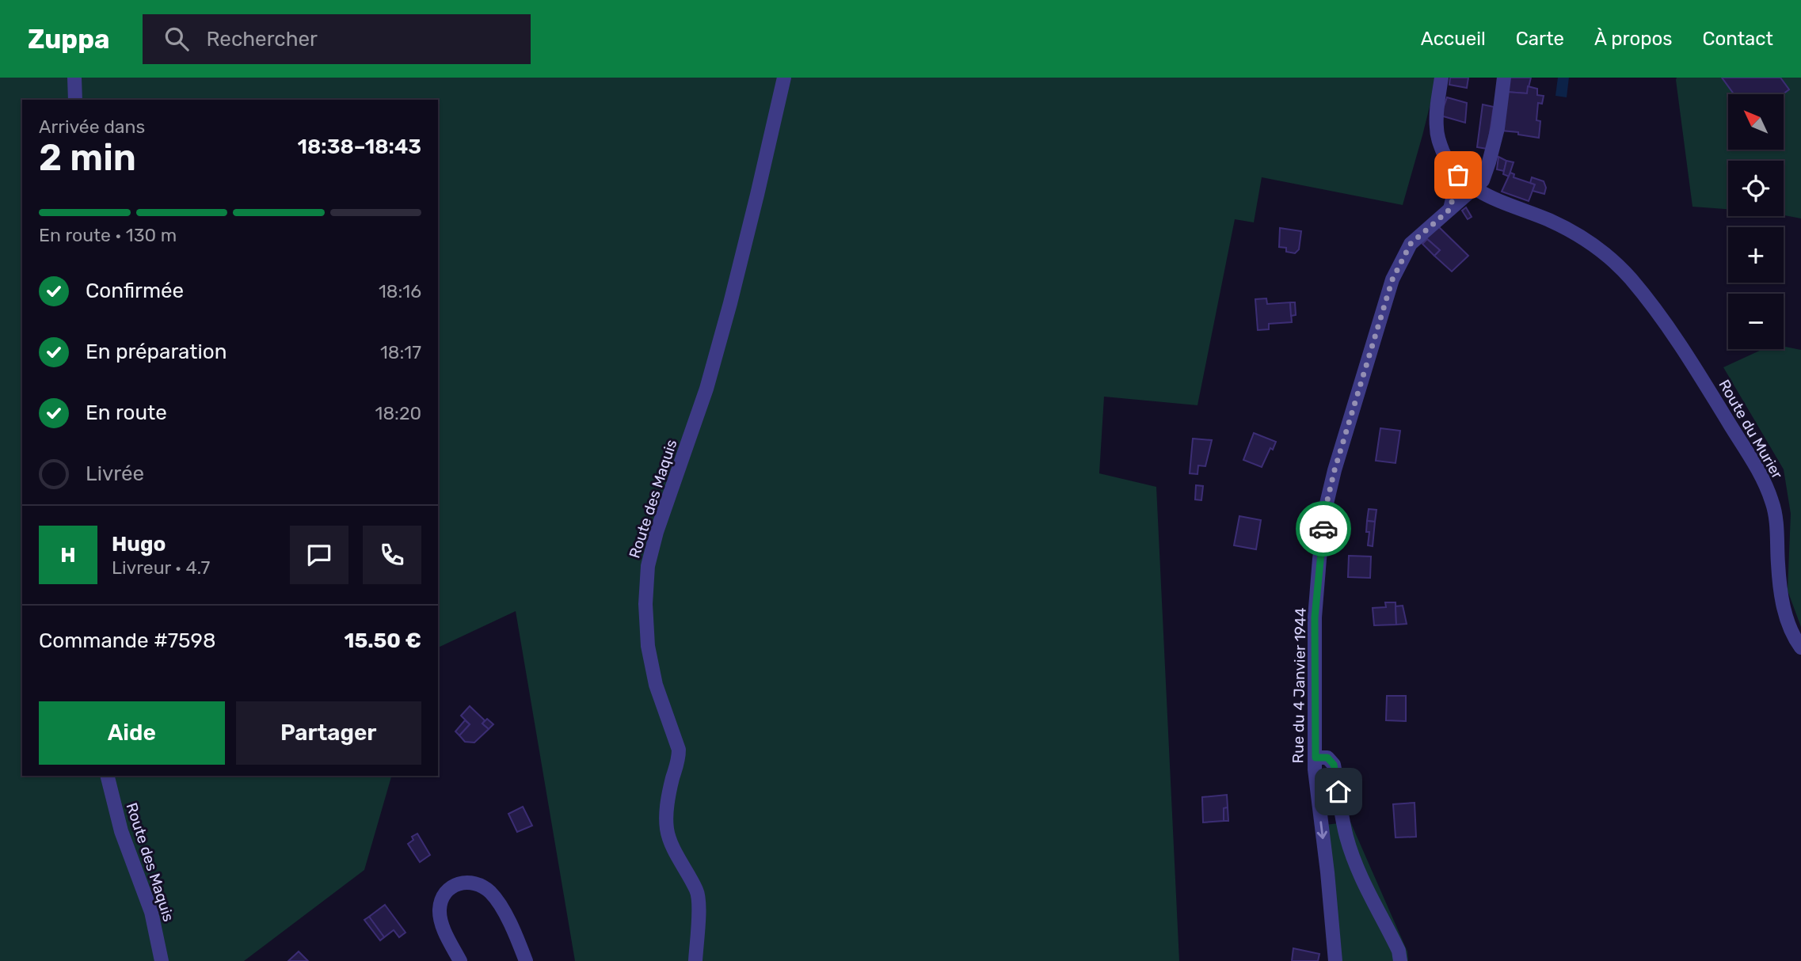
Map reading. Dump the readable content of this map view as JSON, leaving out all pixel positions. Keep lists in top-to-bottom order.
{
  "streets": {
    "street": ["Route du Murier", "Route des Maquis", "Rue du 4 Janvier 1944"]
  },
  "crossings": [
    ["Route du Murier", "Rue du 4 Janvier 1944"]
  ],
  "north": "top left",
  "page": {
    "header": "Zuppa",
    "search": "Rechercher",
    "nav": [
      "Accueil",
      "Carte",
      "À propos",
      "Contact"
    ],
    "map_buttons": ["+", "−"],
    "heading": ["2 min", "Arrivée dans", "18:38–18:43"],
    "panel": [
      "Hugo",
      "Livreur · 4.7",
      "Commande #7598",
      "15.50 €"
    ],
    "bar": "En route · 130 m",
    "list": [
      ["Confirmée", "18:16"],
      ["En préparation", "18:17"],
      ["En route", "18:20"],
      "Livrée"
    ],
    "round": "H",
    "buttons": ["Aide", "Partager"]
  }
}
